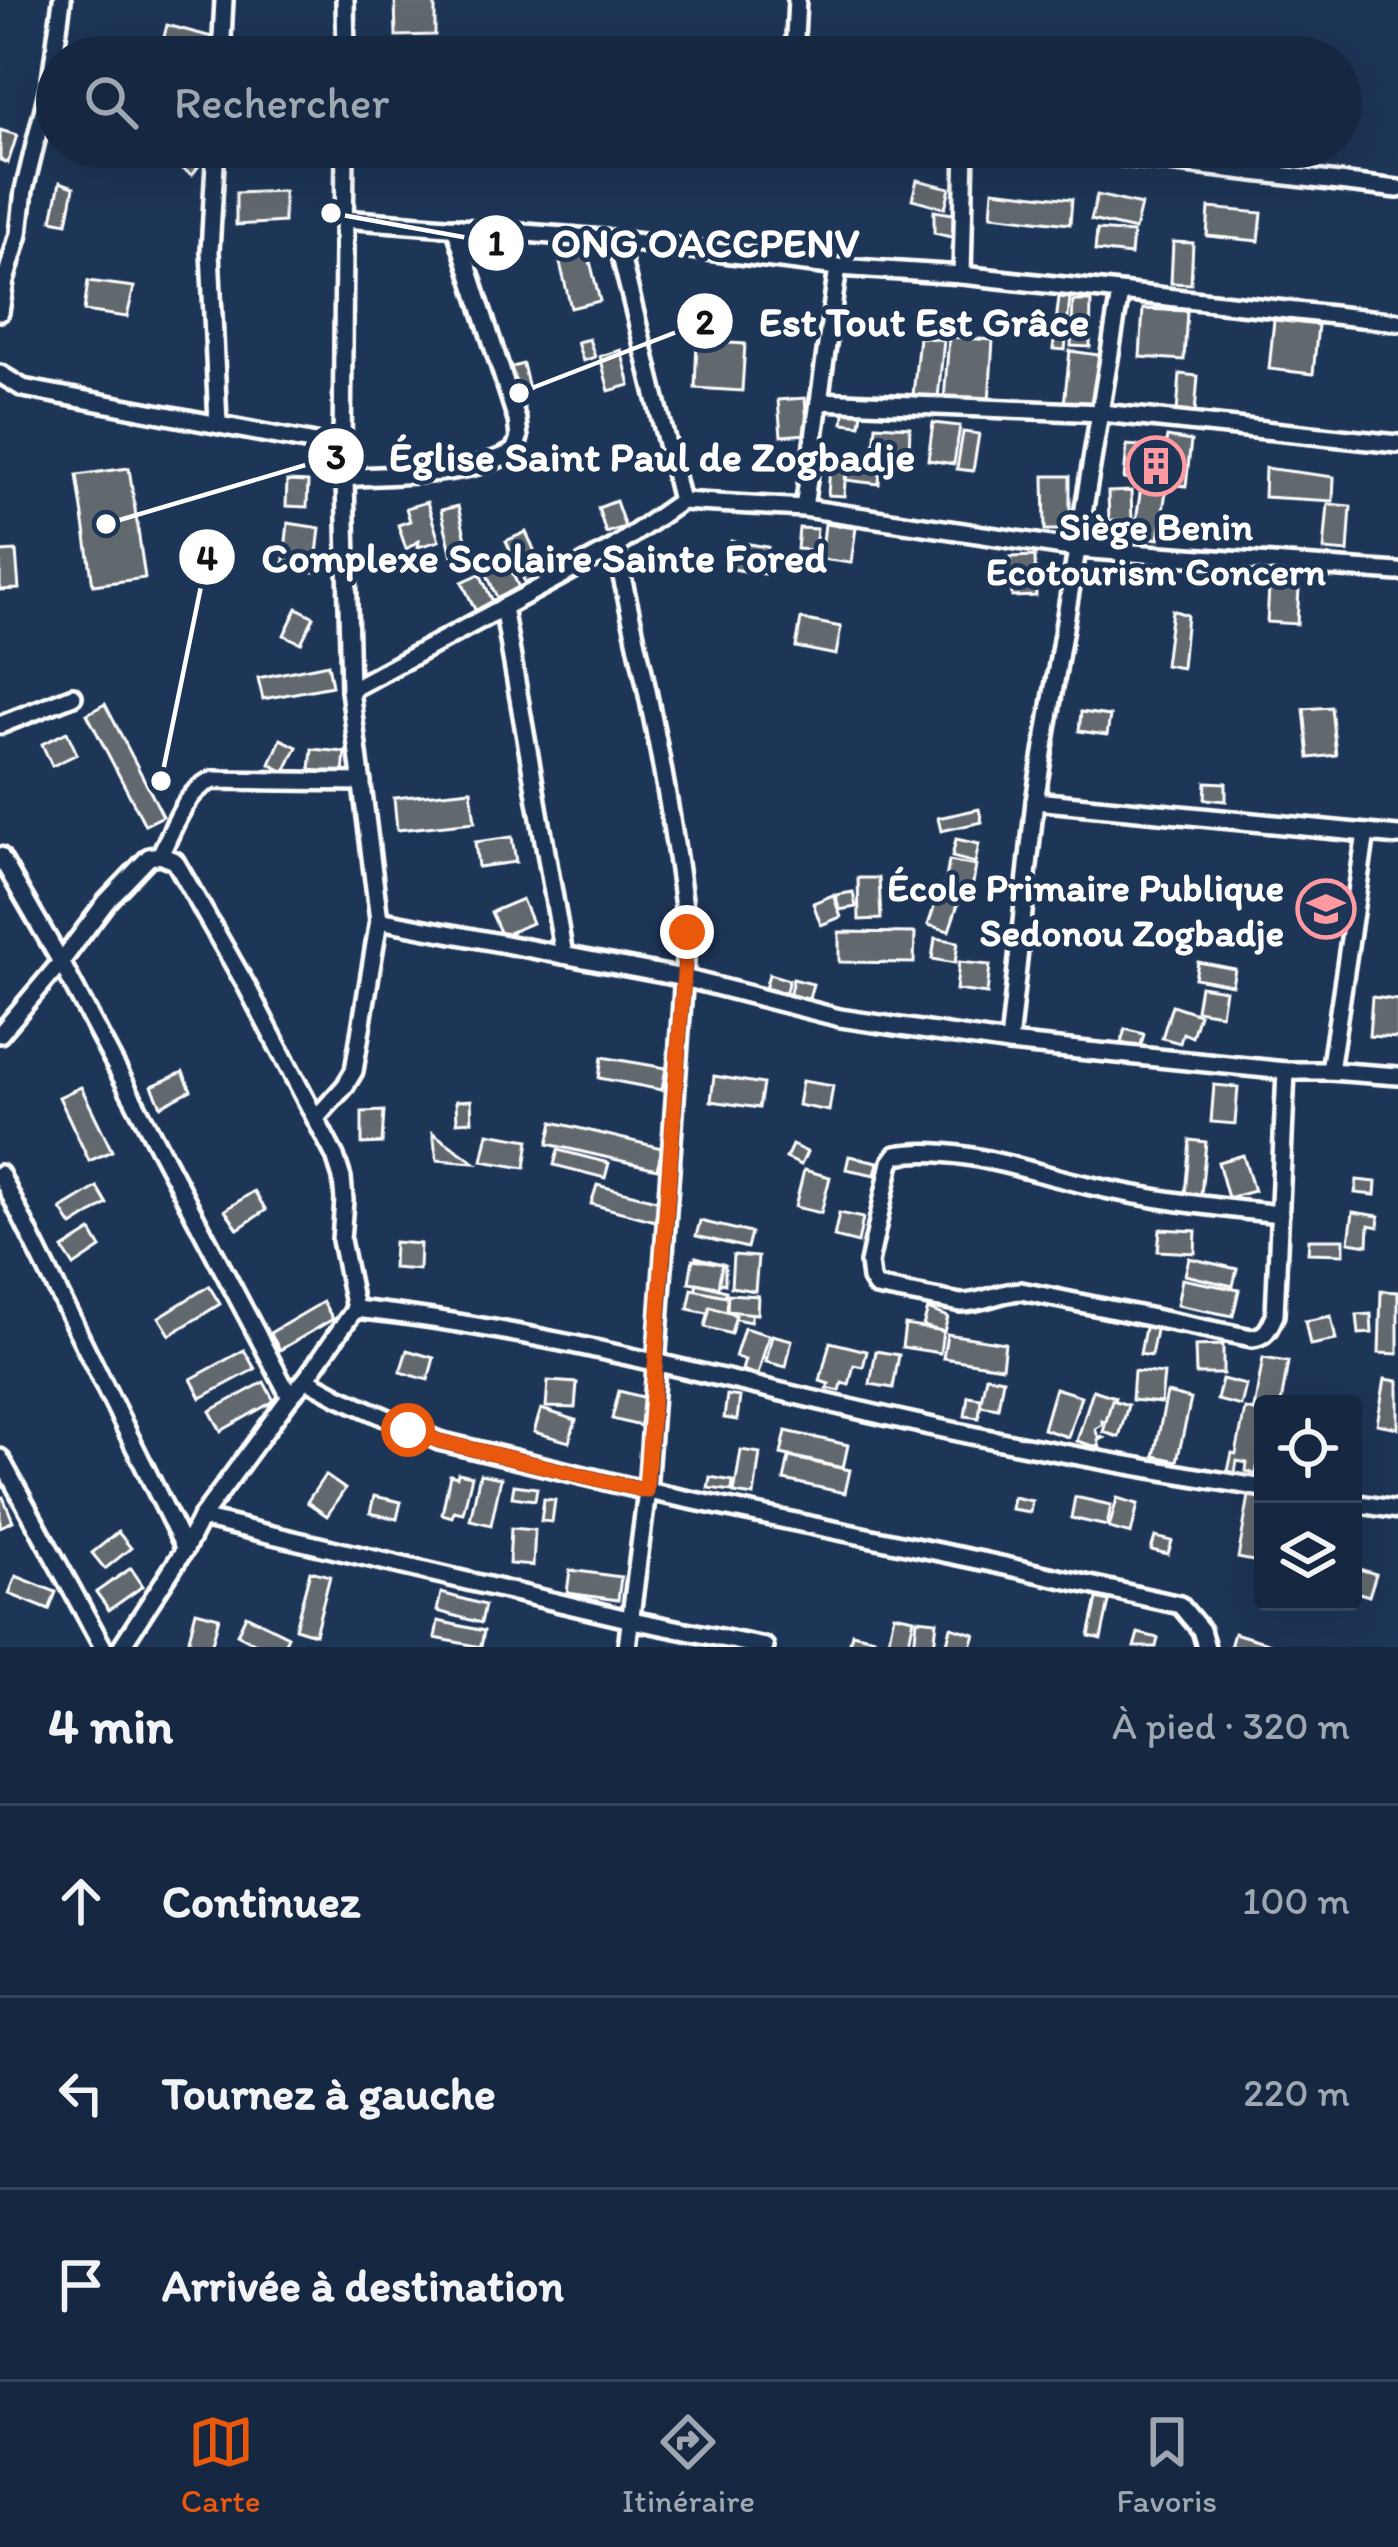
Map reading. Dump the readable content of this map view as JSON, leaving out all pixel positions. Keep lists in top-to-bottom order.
{
  "places": {
    "other": [
      "ONG OACCPENV",
      "Est Tout Est Grâce",
      "Église Saint Paul de Zogbadje",
      "Complexe Scolaire Sainte Fored"
    ],
    "building": ["Siège Benin Ecotourism Concern"],
    "school or university": ["École Primaire Publique Sedonou Zogbadje"]
  },
  "page": {
    "search": "Rechercher",
    "heading": ["4 min", "À pied · 320 m"],
    "list": [
      ["Continuez", "100 m"],
      ["Tournez à gauche", "220 m"],
      "Arrivée à destination"
    ],
    "nav": ["Carte", "Itinéraire", "Favoris"]
  }
}
